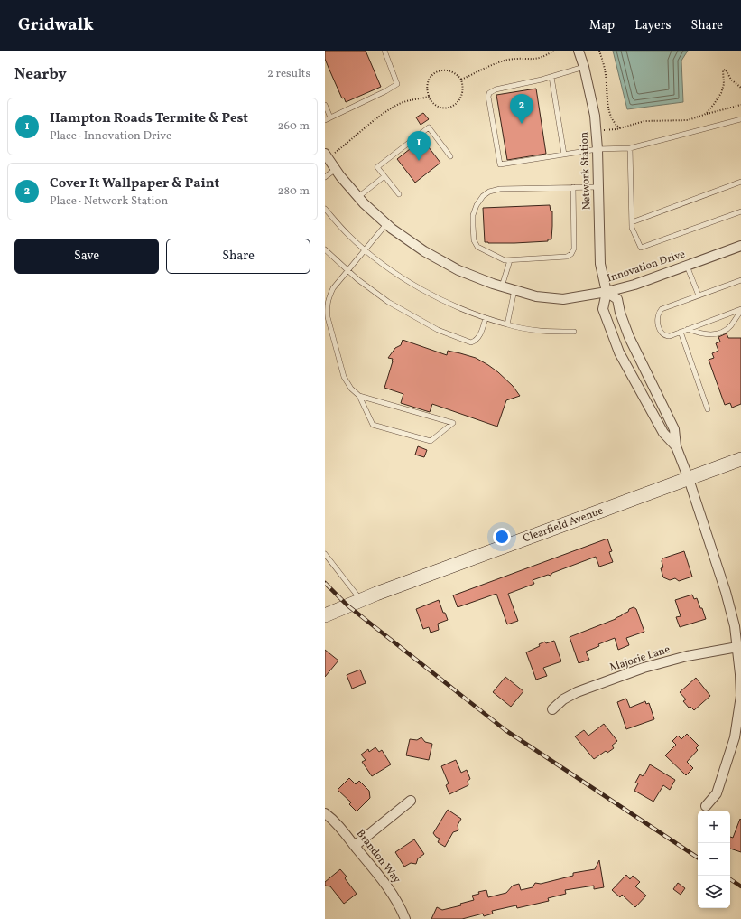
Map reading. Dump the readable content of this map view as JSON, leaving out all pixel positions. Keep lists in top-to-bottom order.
{
  "streets": {
    "street": [
      "Network Station",
      "Innovation Drive",
      "Clearfield Avenue",
      "Majorie Lane",
      "Brandon Way"
    ]
  },
  "crossings": [
    ["Network Station", "Innovation Drive"],
    ["Network Station", "Clearfield Avenue"],
    ["Network Station", "Majorie Lane"]
  ],
  "page": {
    "header": "Gridwalk",
    "nav": ["Map", "Layers", "Share"],
    "heading": ["Nearby", "2 results"],
    "pins": ["2", "1"],
    "list": [
      {
        "mark": "1",
        "name": "Hampton Roads Termite & Pest",
        "note": "Place · Innovation Drive",
        "value": "260 m"
      },
      {
        "mark": "2",
        "name": "Cover It Wallpaper & Paint",
        "note": "Place · Network Station",
        "value": "280 m"
      }
    ],
    "buttons": ["Save", "Share"],
    "map_buttons": ["+", "−"]
  }
}
